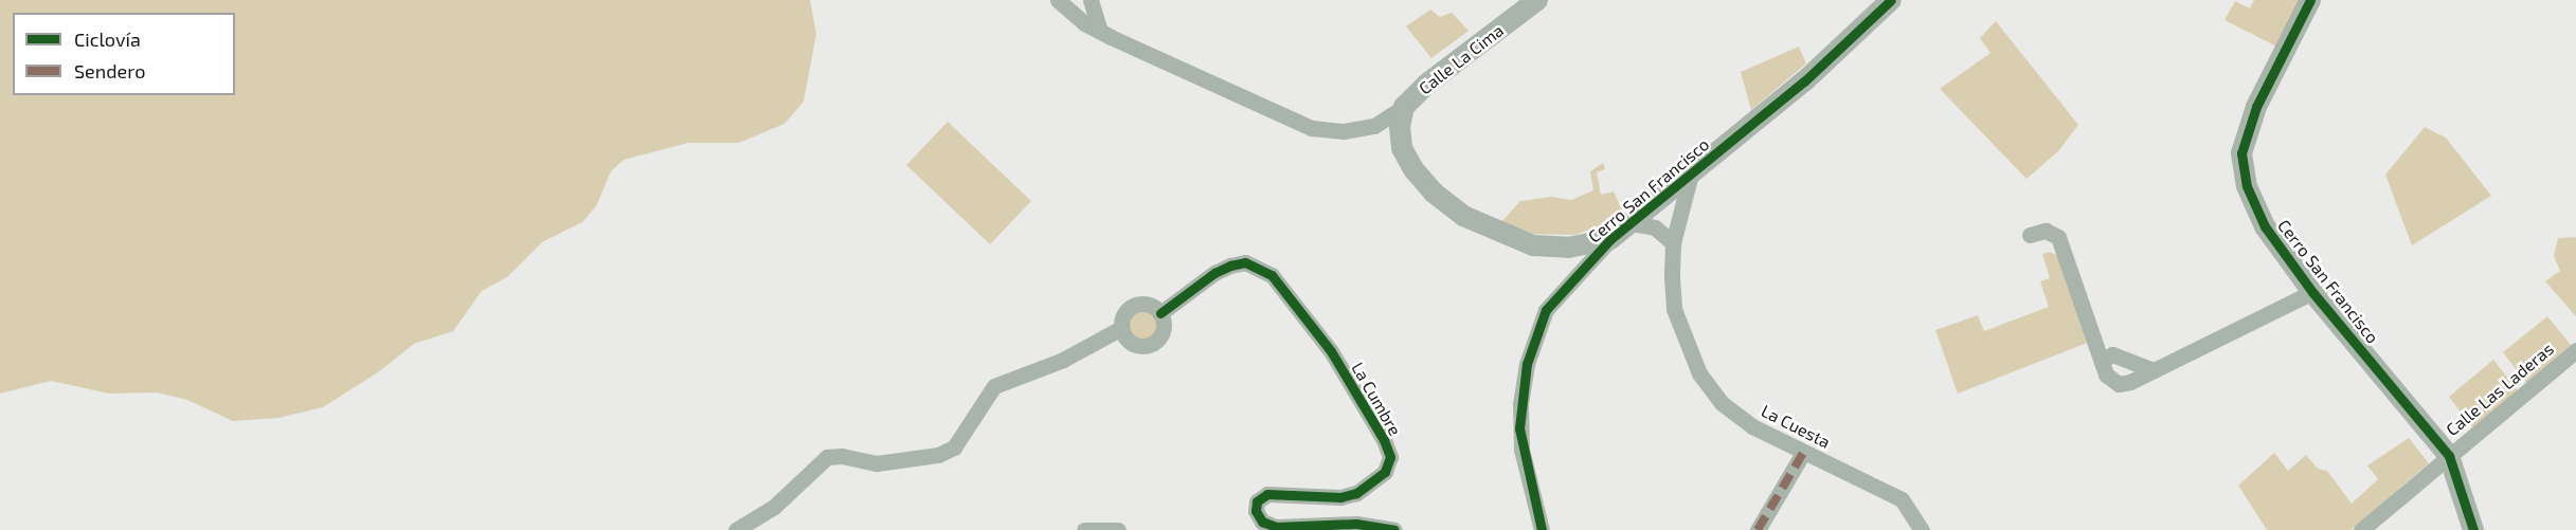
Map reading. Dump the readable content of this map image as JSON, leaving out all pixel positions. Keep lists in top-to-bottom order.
{
  "streets": {
    "street": [
      "Calle La Cima",
      "Cerro San Francisco",
      "Calle Las Laderas",
      "La Cumbre",
      "La Cuesta"
    ]
  },
  "crossings": [
    ["Calle La Cima", "Cerro San Francisco"],
    ["Cerro San Francisco", "Calle Las Laderas"],
    ["Cerro San Francisco", "La Cuesta"]
  ],
  "legend": ["Ciclovía", "Sendero"]
}
